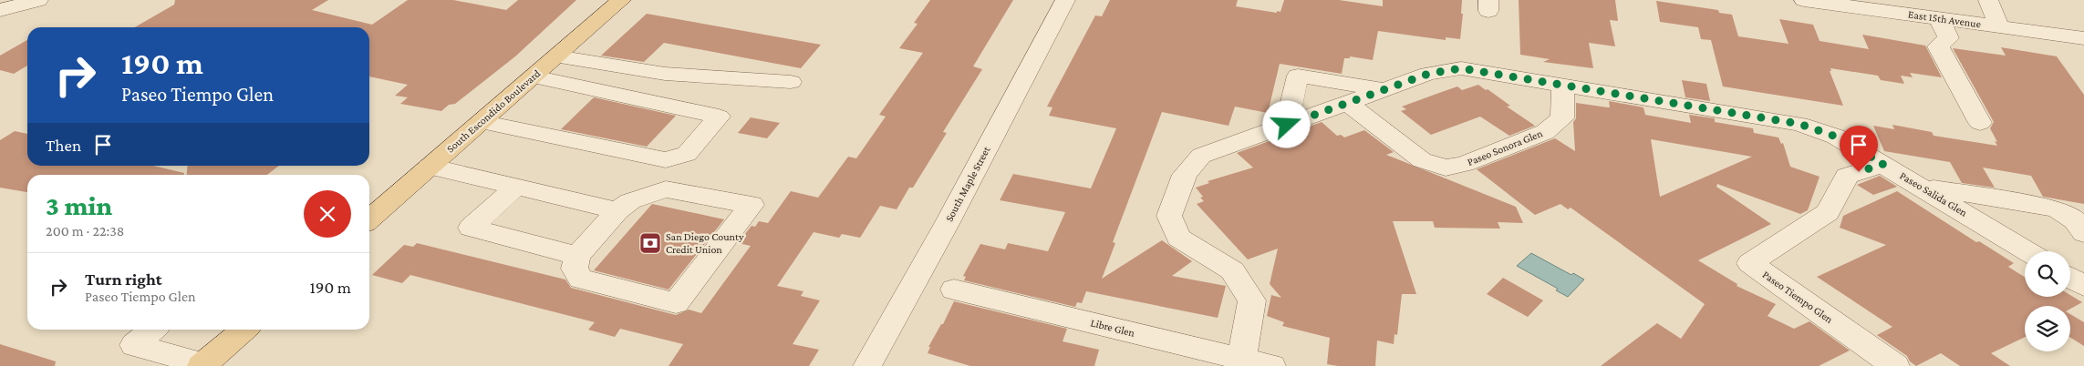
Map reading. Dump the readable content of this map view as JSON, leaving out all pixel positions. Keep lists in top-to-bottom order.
{
  "streets": {
    "main road": ["South Escondido Boulevard"],
    "street": [
      "East 15th Avenue",
      "Paseo Sonora Glen",
      "South Maple Street",
      "Paseo Salida Glen",
      "Paseo Tiempo Glen",
      "Libre Glen"
    ]
  },
  "crossings": [
    ["Paseo Sonora Glen", "Paseo Salida Glen"],
    ["Paseo Salida Glen", "Paseo Tiempo Glen"],
    ["Paseo Salida Glen", "Libre Glen"]
  ],
  "places": {
    "bank": ["San Diego County Credit Union"]
  },
  "page": {
    "turn": ["190 m", "Paseo Tiempo Glen"],
    "then": "Then",
    "heading": ["3 min", "200 m · 22:38"],
    "list": [
      {
        "name": "Turn right",
        "note": "Paseo Tiempo Glen",
        "value": "190 m"
      }
    ]
  }
}
